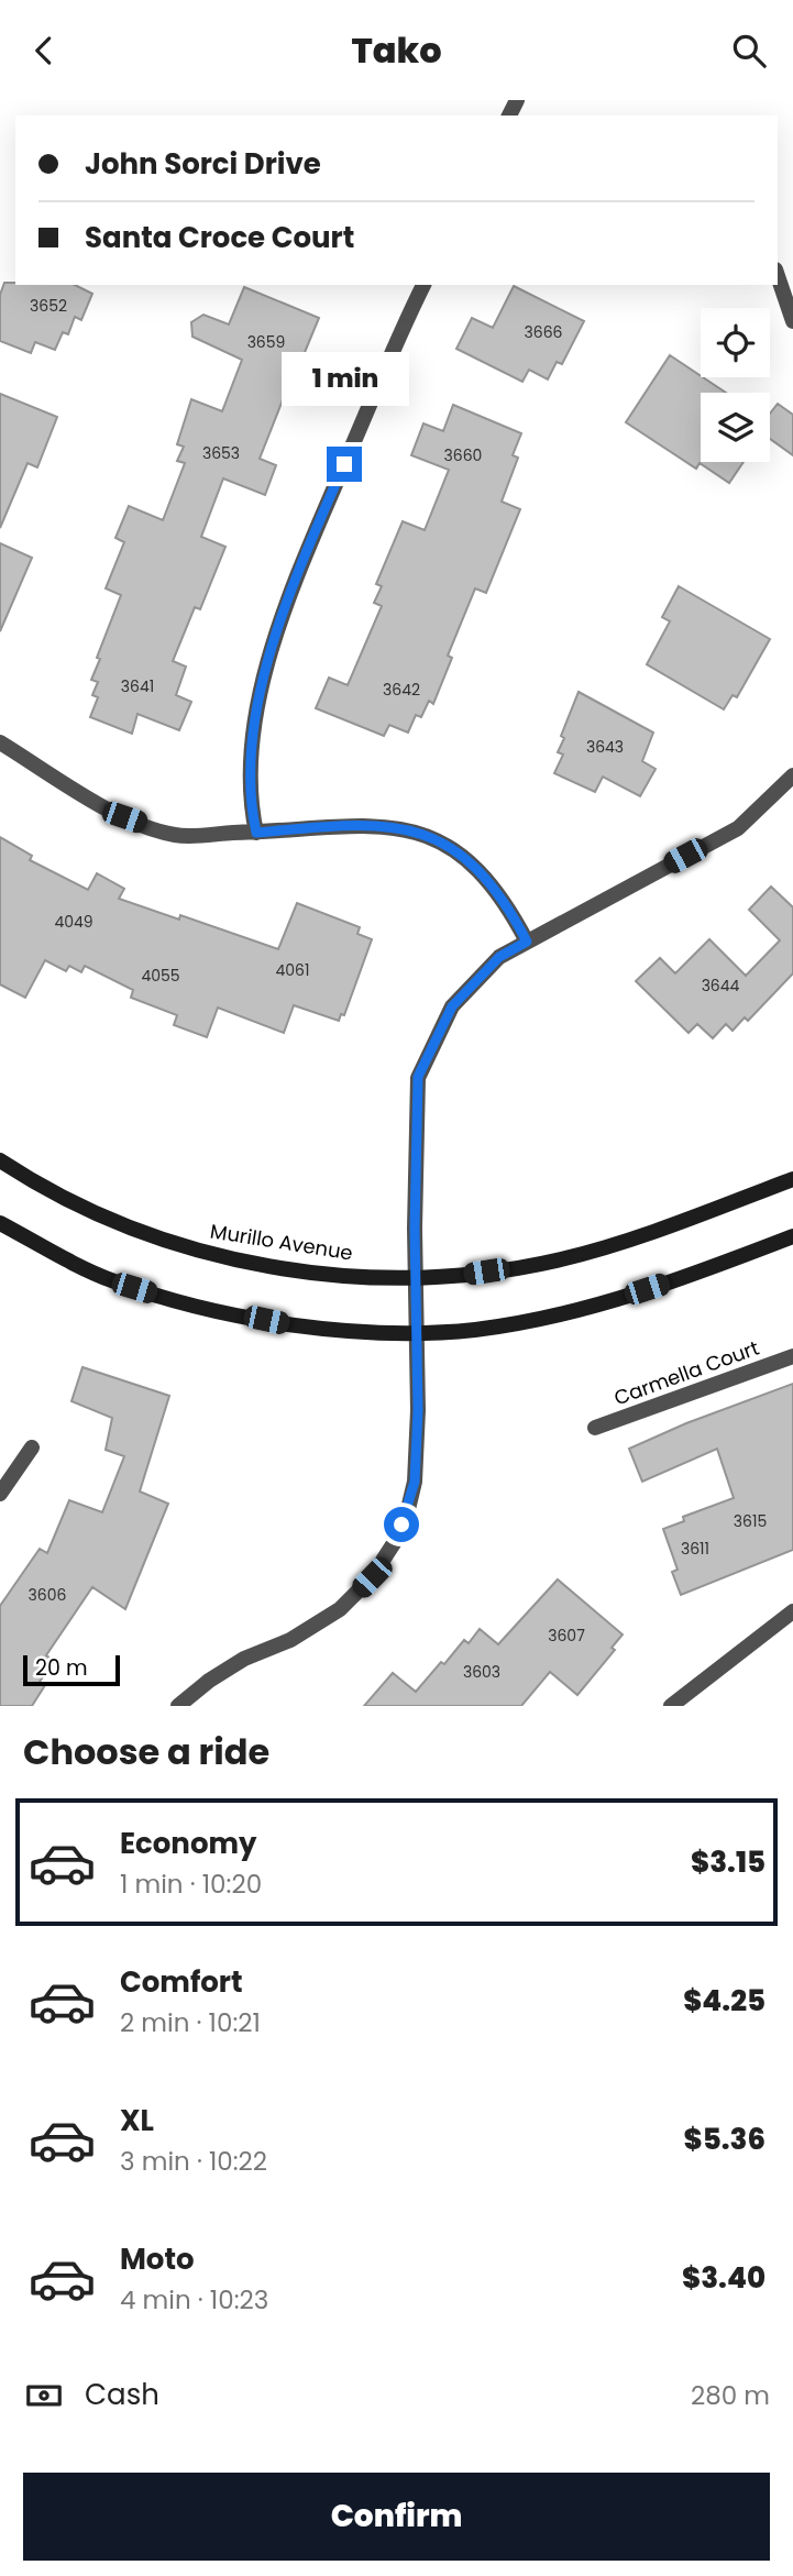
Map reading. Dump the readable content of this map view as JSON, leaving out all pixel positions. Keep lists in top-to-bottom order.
{
  "streets": {
    "main road": ["Murillo Avenue"],
    "street": ["Carmella Court"]
  },
  "house_numbers": [
    "3652",
    "3666",
    "3659",
    "3653",
    "3660",
    "3641",
    "3642",
    "3643",
    "4049",
    "4061",
    "4055",
    "3644",
    "3615",
    "3611",
    "3606",
    "3607",
    "3603"
  ],
  "scale_bar": "20 m",
  "page": {
    "header": "Tako",
    "banner": ["John Sorci Drive", "Santa Croce Court"],
    "bubble": "1 min",
    "scale": "20 m",
    "heading": "Choose a ride",
    "list": [
      {
        "name": "Economy",
        "note": "1 min · 10:20",
        "value": "$3.15"
      },
      {
        "name": "Comfort",
        "note": "2 min · 10:21",
        "value": "$4.25"
      },
      {
        "name": "XL",
        "note": "3 min · 10:22",
        "value": "$5.36"
      },
      {
        "name": "Moto",
        "note": "4 min · 10:23",
        "value": "$3.40"
      }
    ],
    "pay": ["Cash", "280 m"],
    "buttons": "Confirm"
  }
}
